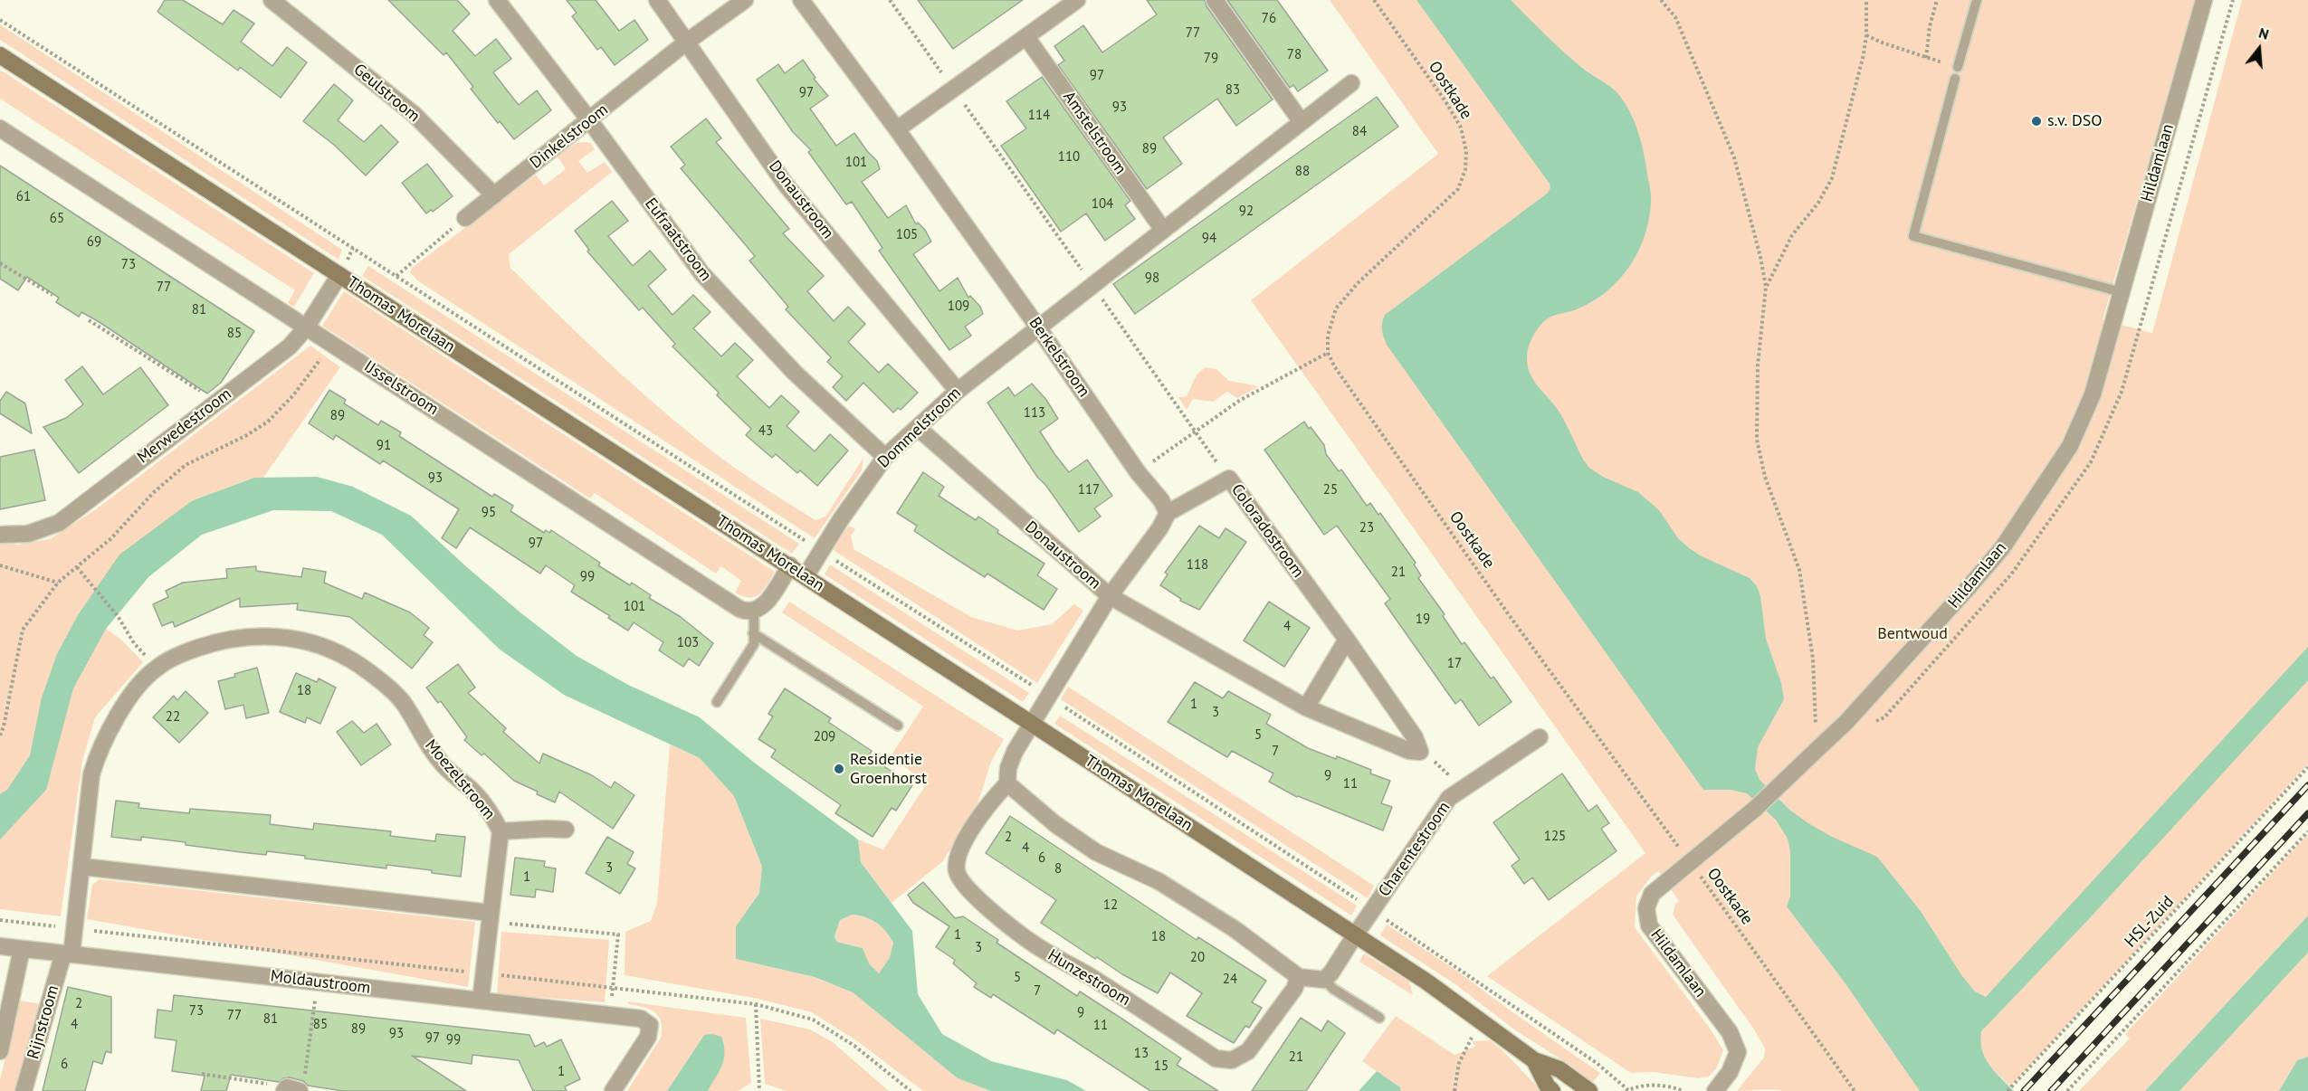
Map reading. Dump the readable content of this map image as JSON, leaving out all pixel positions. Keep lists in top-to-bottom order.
{
  "streets": {
    "street": [
      "Geulstroom",
      "Amstelstroom",
      "Dinkelstroom",
      "Hildamlaan",
      "Donaustroom",
      "Eufraatstroom",
      "Thomas Morelaan",
      "Berkelstroom",
      "IJsselstroom",
      "Merwedestroom",
      "Dommelstroom",
      "Coloradostroom",
      "Moezelstroom",
      "Charentestroom",
      "Hunzestroom",
      "Moldaustroom",
      "Rijnstroom"
    ],
    "path": ["Oostkade", "HSL-Zuid"]
  },
  "crossings": [
    ["Oostkade", "Hildamlaan"],
    ["Geulstroom", "Dinkelstroom"],
    ["Dinkelstroom", "Donaustroom"],
    ["Dinkelstroom", "Eufraatstroom"],
    ["Donaustroom", "Dommelstroom"],
    ["Eufraatstroom", "Dommelstroom"],
    ["Thomas Morelaan", "Merwedestroom"],
    ["Thomas Morelaan", "Dommelstroom"],
    ["Thomas Morelaan", "Charentestroom"],
    ["Berkelstroom", "Dommelstroom"],
    ["Berkelstroom", "Coloradostroom"],
    ["IJsselstroom", "Merwedestroom"],
    ["Moezelstroom", "Moldaustroom"],
    ["Moezelstroom", "Rijnstroom"],
    ["Moldaustroom", "Rijnstroom"]
  ],
  "parks": ["Bentwoud"],
  "places": ["s.v. DSO", "Residentie Groenhorst"],
  "house_numbers": [
    "76",
    "77",
    "78",
    "79",
    "97",
    "83",
    "97",
    "93",
    "114",
    "84",
    "89",
    "110",
    "101",
    "88",
    "61",
    "104",
    "92",
    "65",
    "105",
    "94",
    "69",
    "73",
    "98",
    "77",
    "109",
    "81",
    "85",
    "113",
    "89",
    "43",
    "91",
    "93",
    "117",
    "25",
    "95",
    "23",
    "97",
    "118",
    "21",
    "99",
    "101",
    "19",
    "4",
    "103",
    "17",
    "18",
    "1",
    "3",
    "22",
    "5",
    "209",
    "7",
    "9",
    "11",
    "125",
    "2",
    "4",
    "6",
    "3",
    "8",
    "1",
    "12",
    "1",
    "18",
    "3",
    "20",
    "5",
    "24",
    "7",
    "2",
    "73",
    "9",
    "77",
    "81",
    "4",
    "85",
    "11",
    "89",
    "93",
    "97",
    "99",
    "13",
    "21",
    "6",
    "15",
    "1"
  ],
  "north": "top"
}
